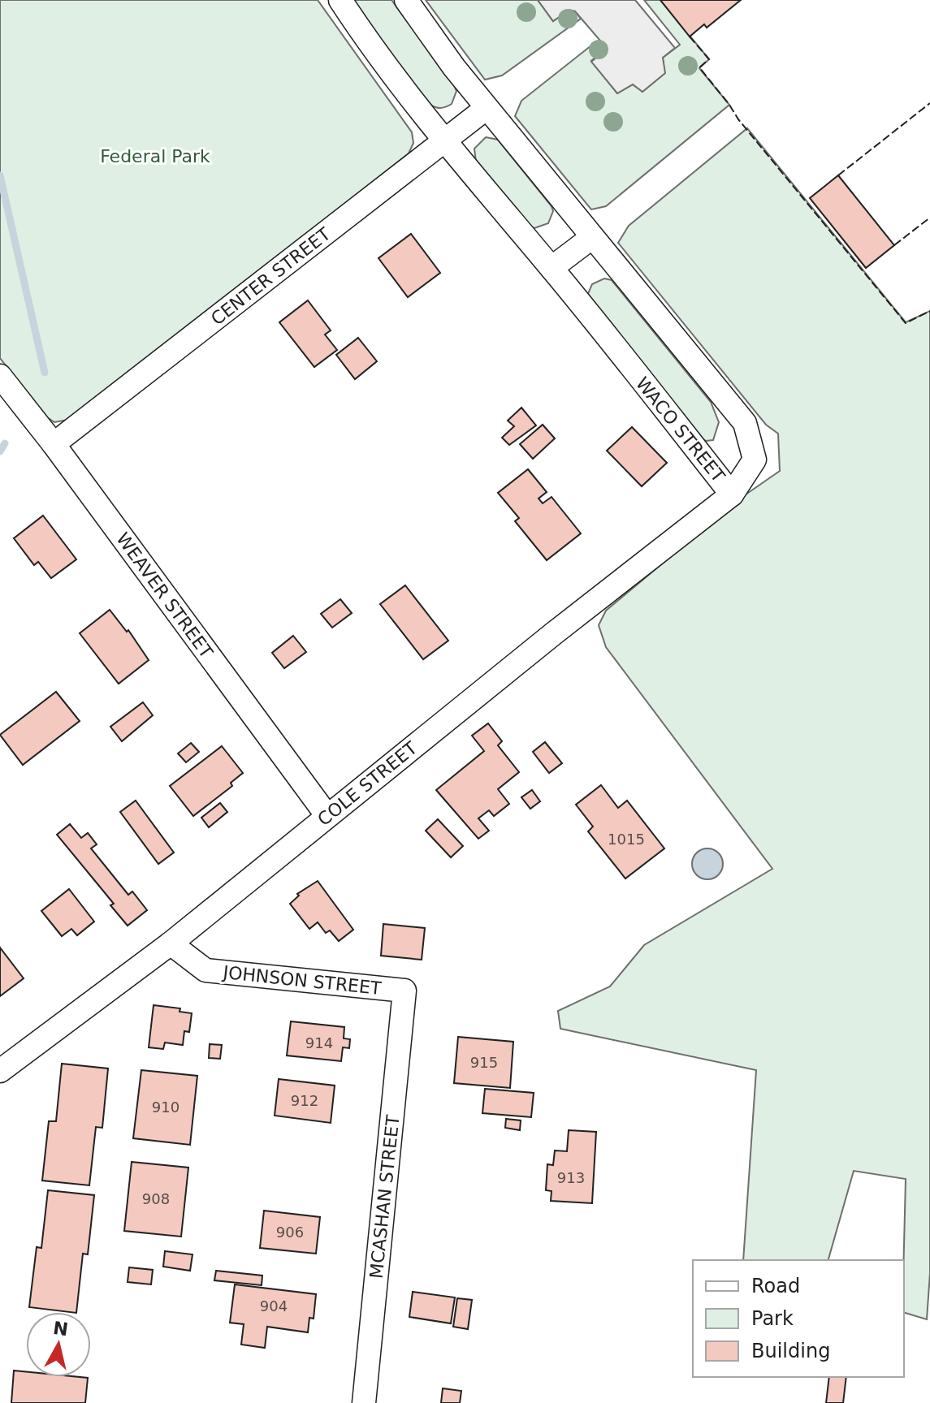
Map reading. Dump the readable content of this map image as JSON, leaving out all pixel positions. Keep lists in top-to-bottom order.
{
  "streets": {
    "street": [
      "CENTER STREET",
      "WACO STREET",
      "WEAVER STREET",
      "COLE STREET",
      "JOHNSON STREET",
      "MCASHAN STREET"
    ]
  },
  "crossings": [
    ["CENTER STREET", "WACO STREET"],
    ["CENTER STREET", "WEAVER STREET"],
    ["WACO STREET", "COLE STREET"],
    ["WEAVER STREET", "COLE STREET"],
    ["COLE STREET", "JOHNSON STREET"],
    ["JOHNSON STREET", "MCASHAN STREET"]
  ],
  "parks": ["Federal Park"],
  "house_numbers": [
    "1015",
    "914",
    "915",
    "912",
    "910",
    "913",
    "908",
    "906",
    "904"
  ],
  "legend": ["Road", "Park", "Building"],
  "north": "top"
}
